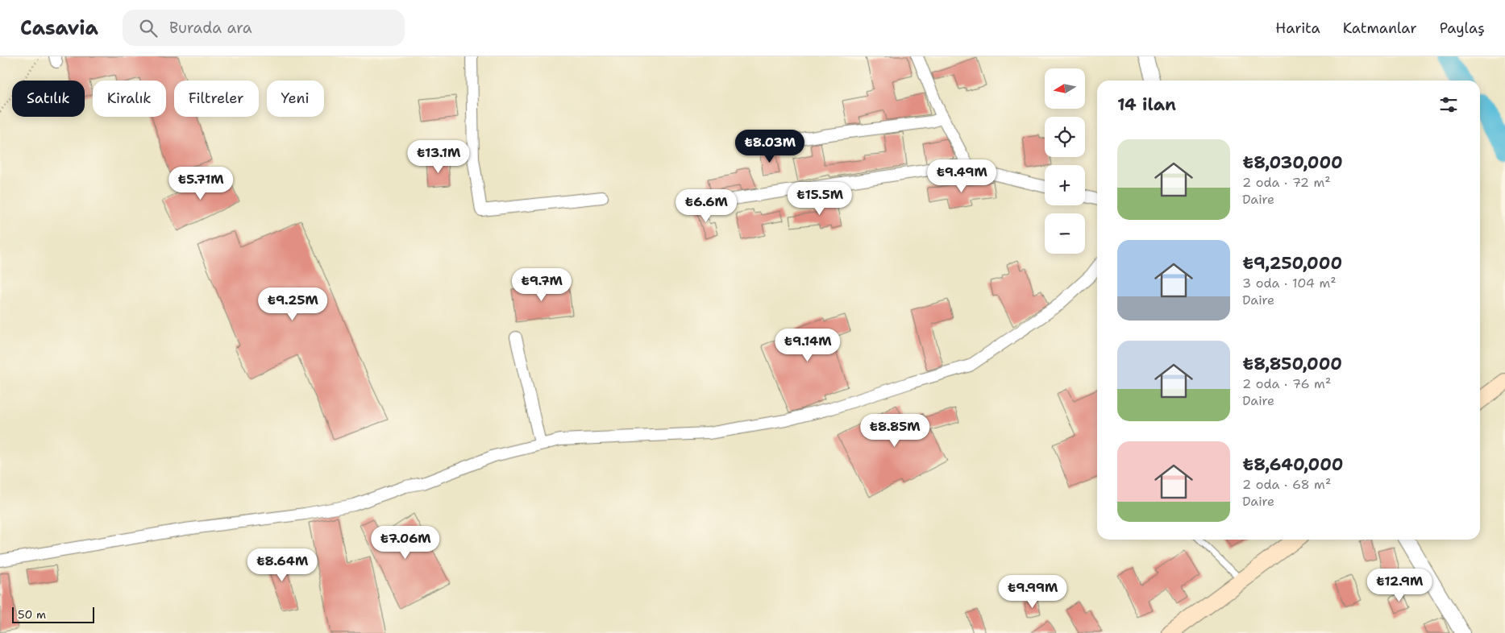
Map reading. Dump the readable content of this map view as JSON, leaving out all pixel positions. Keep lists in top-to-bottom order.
{
  "scale_bar": "50 m",
  "north": "left",
  "page": {
    "header": "Casavia",
    "search": "Burada ara",
    "nav": ["Harita", "Katmanlar", "Paylaş"],
    "map_buttons": ["+", "−"],
    "chip": [
      "Satılık",
      "Kiralık",
      "Filtreler",
      "Yeni"
    ],
    "heading": "14 ilan",
    "list": [
      {
        "name": "₺8,030,000",
        "note": "2 oda · 72 m² · Daire"
      },
      {
        "name": "₺9,250,000",
        "note": "3 oda · 104 m² · Daire"
      },
      {
        "name": "₺8,850,000",
        "note": "2 oda · 76 m² · Daire"
      },
      {
        "name": "₺8,640,000",
        "note": "2 oda · 68 m² · Daire"
      }
    ],
    "price": [
      "₺8.03M",
      "₺13.1M",
      "₺9.49M",
      "₺5.71M",
      "₺15.5M",
      "₺6.6M",
      "₺9.7M",
      "₺9.25M",
      "₺9.14M",
      "₺8.85M",
      "₺7.06M",
      "₺8.64M",
      "₺12.9M",
      "₺9.99M"
    ],
    "scale": "50 m"
  }
}
